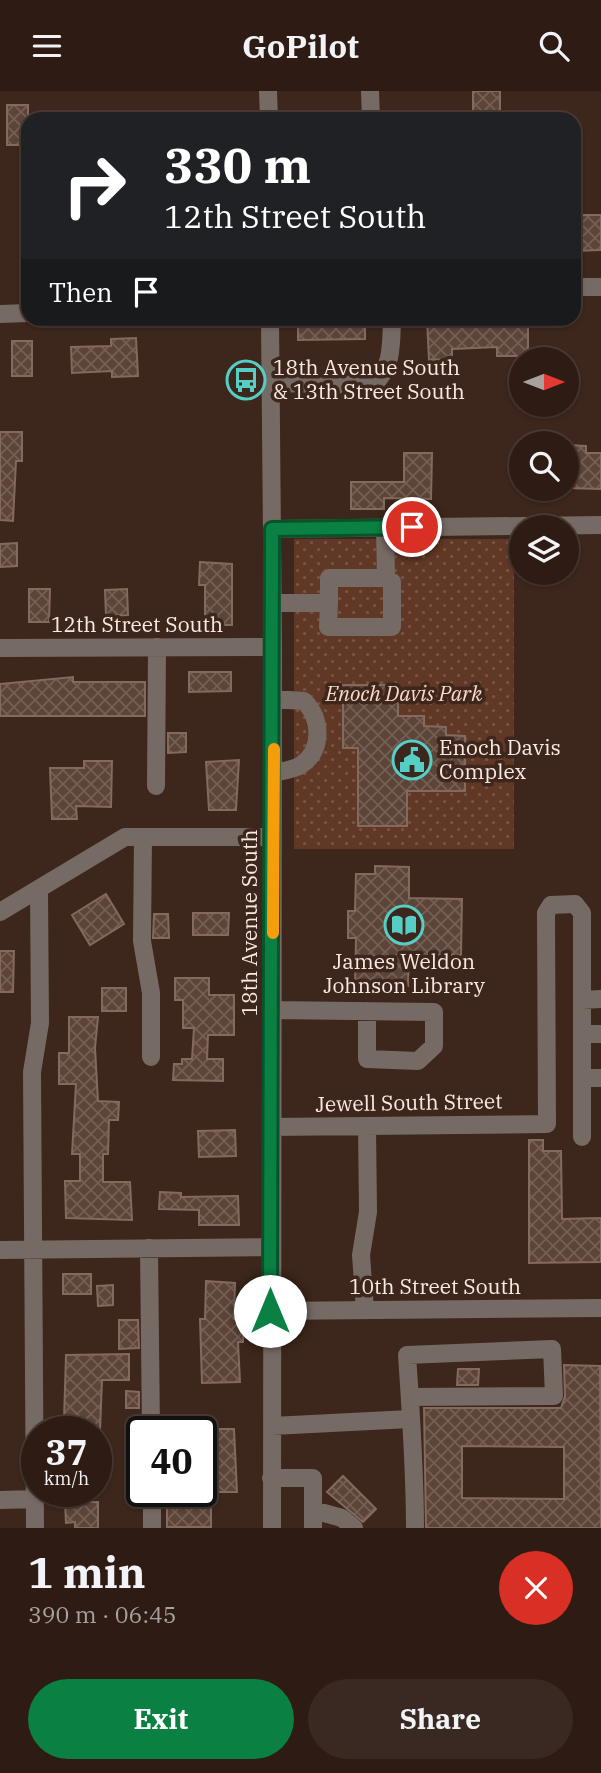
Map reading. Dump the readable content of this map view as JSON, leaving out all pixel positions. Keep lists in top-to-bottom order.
{
  "streets": {
    "street": [
      "12th Street South",
      "18th Avenue South",
      "Jewell South Street",
      "10th Street South"
    ]
  },
  "crossings": [
    ["12th Street South", "18th Avenue South"],
    ["18th Avenue South", "Jewell South Street"],
    ["18th Avenue South", "10th Street South"]
  ],
  "parks": ["Enoch Davis Park"],
  "places": {
    "bus stop": ["18th Avenue South & 13th Street South"],
    "public building": ["Enoch Davis Complex"],
    "library": ["James Weldon Johnson Library"]
  },
  "north": "right",
  "page": {
    "header": "GoPilot",
    "turn": ["330 m", "12th Street South"],
    "then": "Then",
    "speed": "37 km/h",
    "limit": "40",
    "heading": ["1 min", "390 m · 06:45"],
    "buttons": ["Exit", "Share"]
  }
}
